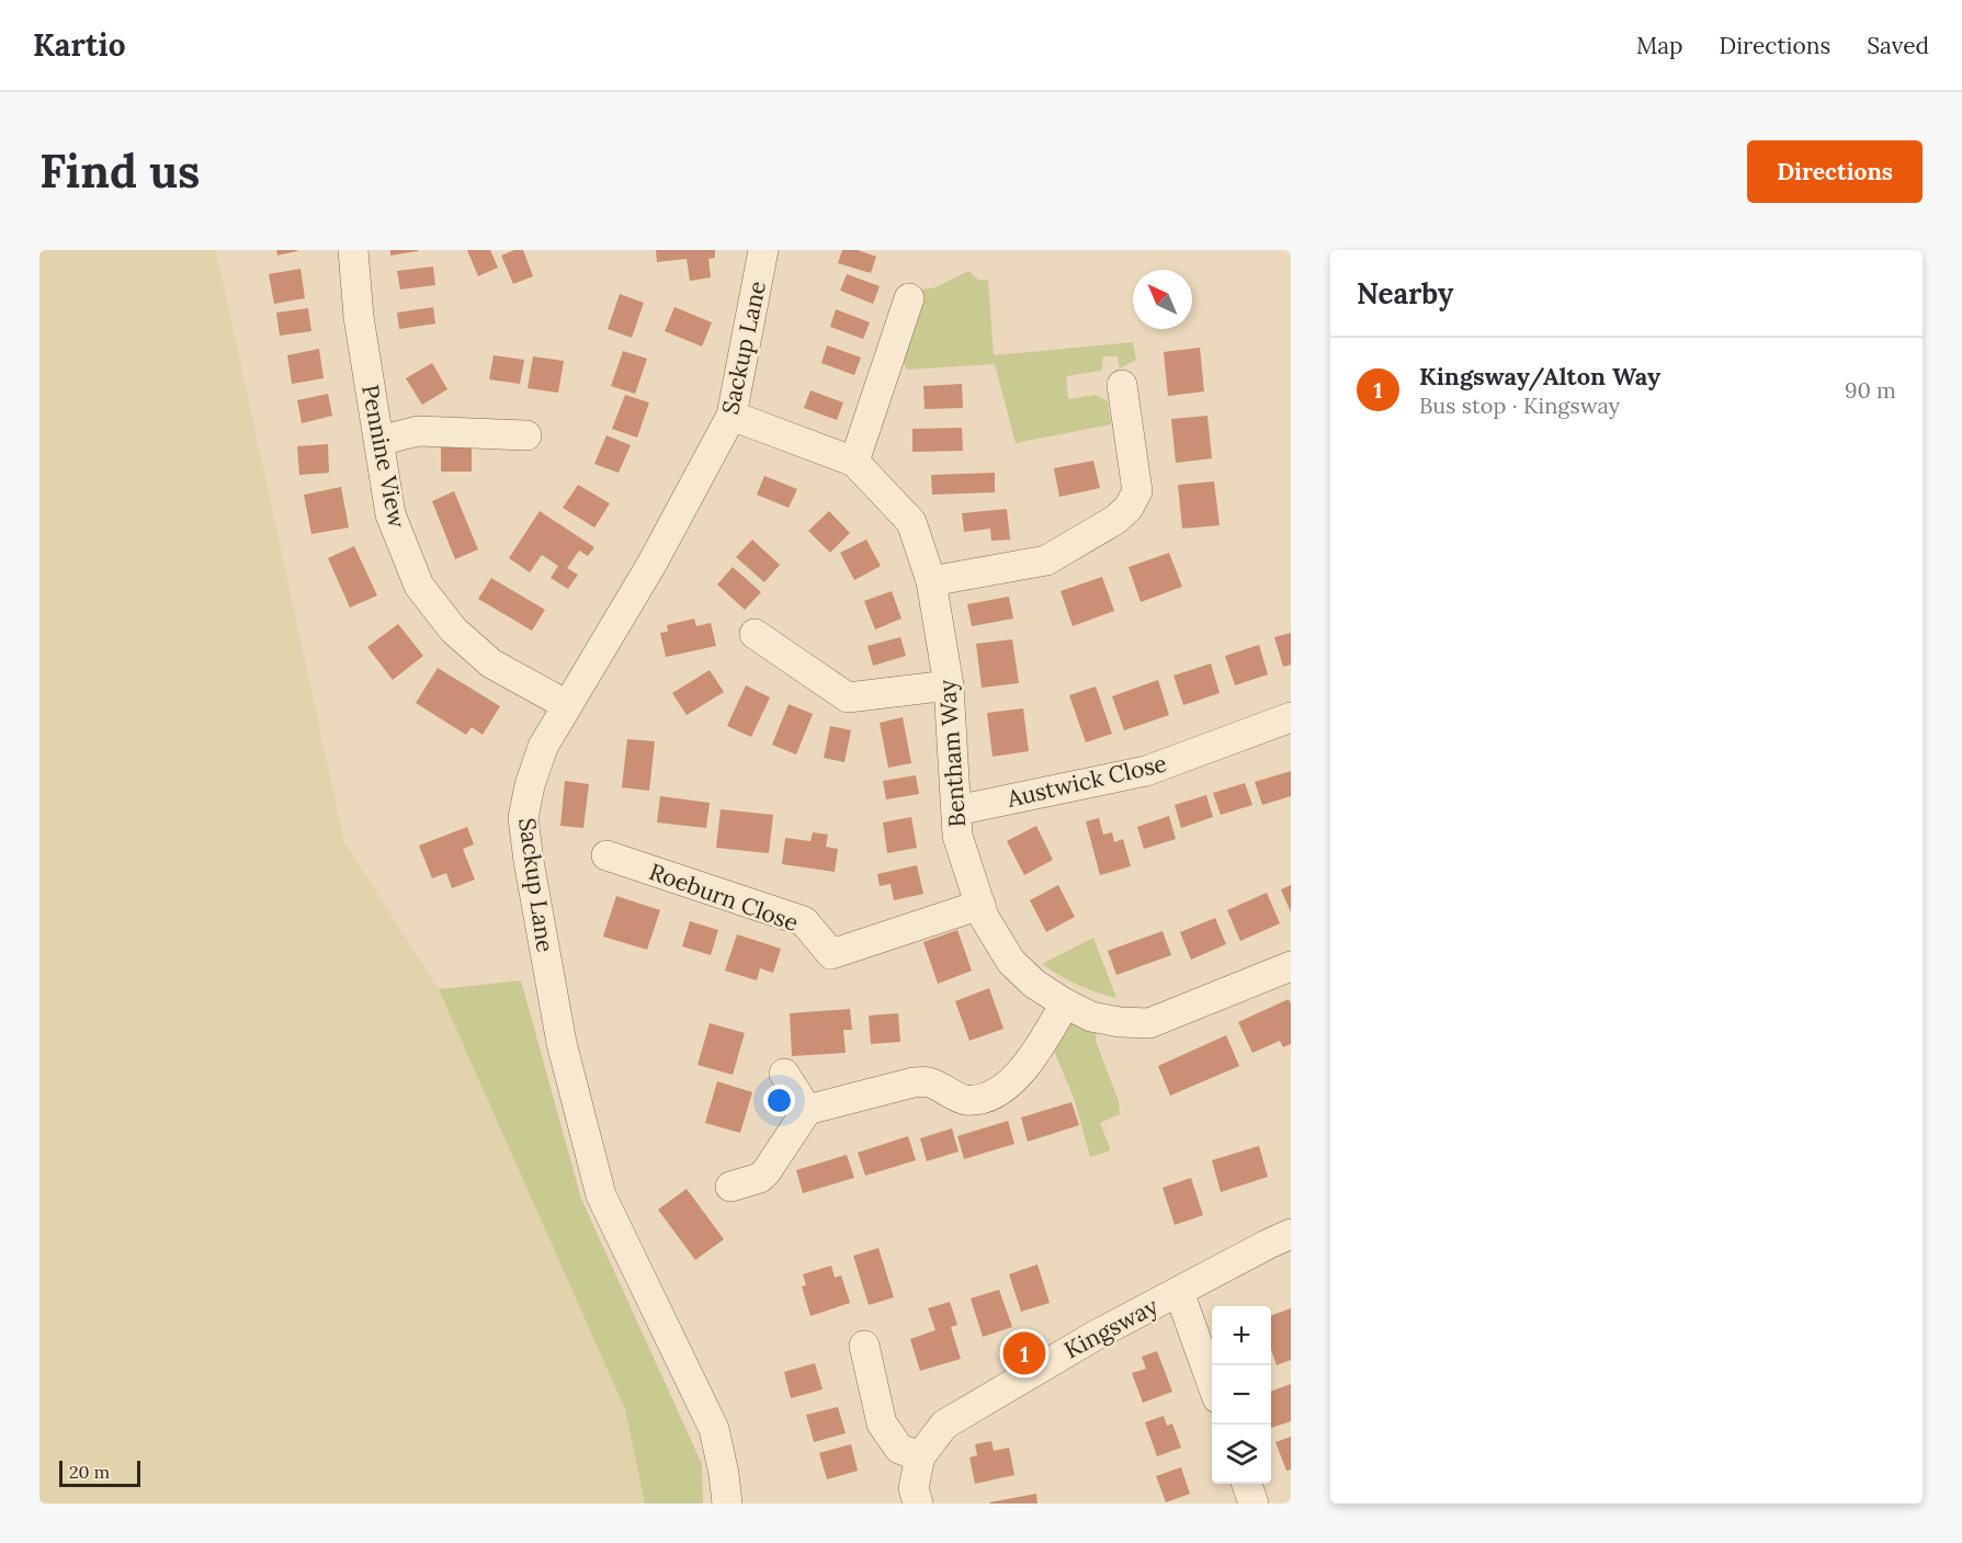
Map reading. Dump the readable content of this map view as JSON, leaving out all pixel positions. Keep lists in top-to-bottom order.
{
  "streets": {
    "street": [
      "Sackup Lane",
      "Pennine View",
      "Bentham Way",
      "Austwick Close",
      "Roeburn Close",
      "Kingsway"
    ]
  },
  "crossings": [
    ["Sackup Lane", "Pennine View"],
    ["Sackup Lane", "Bentham Way"],
    ["Bentham Way", "Austwick Close"],
    ["Bentham Way", "Roeburn Close"]
  ],
  "scale_bar": "20 m",
  "north": "top left",
  "page": {
    "header": "Kartio",
    "nav": ["Map", "Directions", "Saved"],
    "buttons": "Directions",
    "title": "Find us",
    "heading": "Nearby",
    "list": [
      {
        "mark": "1",
        "name": "Kingsway/Alton Way",
        "note": "Bus stop · Kingsway",
        "value": "90 m"
      }
    ],
    "map_buttons": ["+", "−"],
    "pins": "1",
    "scale": "20 m"
  }
}
